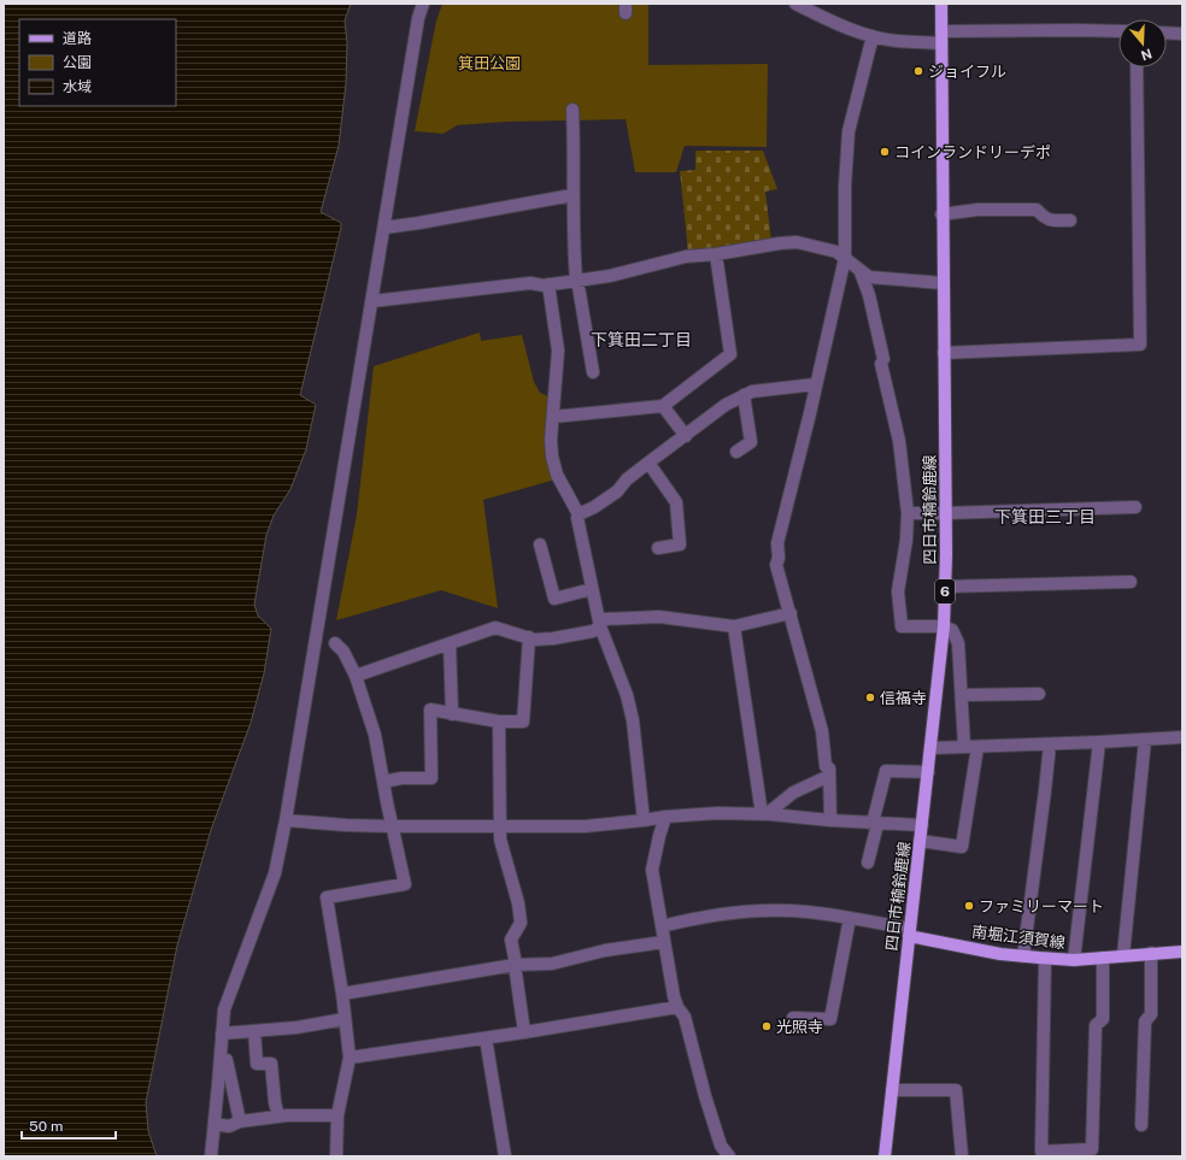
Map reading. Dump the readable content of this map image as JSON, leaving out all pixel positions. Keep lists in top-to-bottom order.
{
  "streets": {
    "main road": ["四日市楠鈴鹿線", "6", "南堀江須賀線"]
  },
  "crossings": [
    ["四日市楠鈴鹿線", "南堀江須賀線"]
  ],
  "districts": ["下箕田二丁目", "下箕田三丁目"],
  "parks": ["箕田公園"],
  "places": [
    "ジョイフル",
    "コインランドリーデポ",
    "信福寺",
    "ファミリーマート",
    "光照寺"
  ],
  "legend": ["道路", "公園", "水域"],
  "scale_bar": "50 m",
  "north": "bottom"
}
